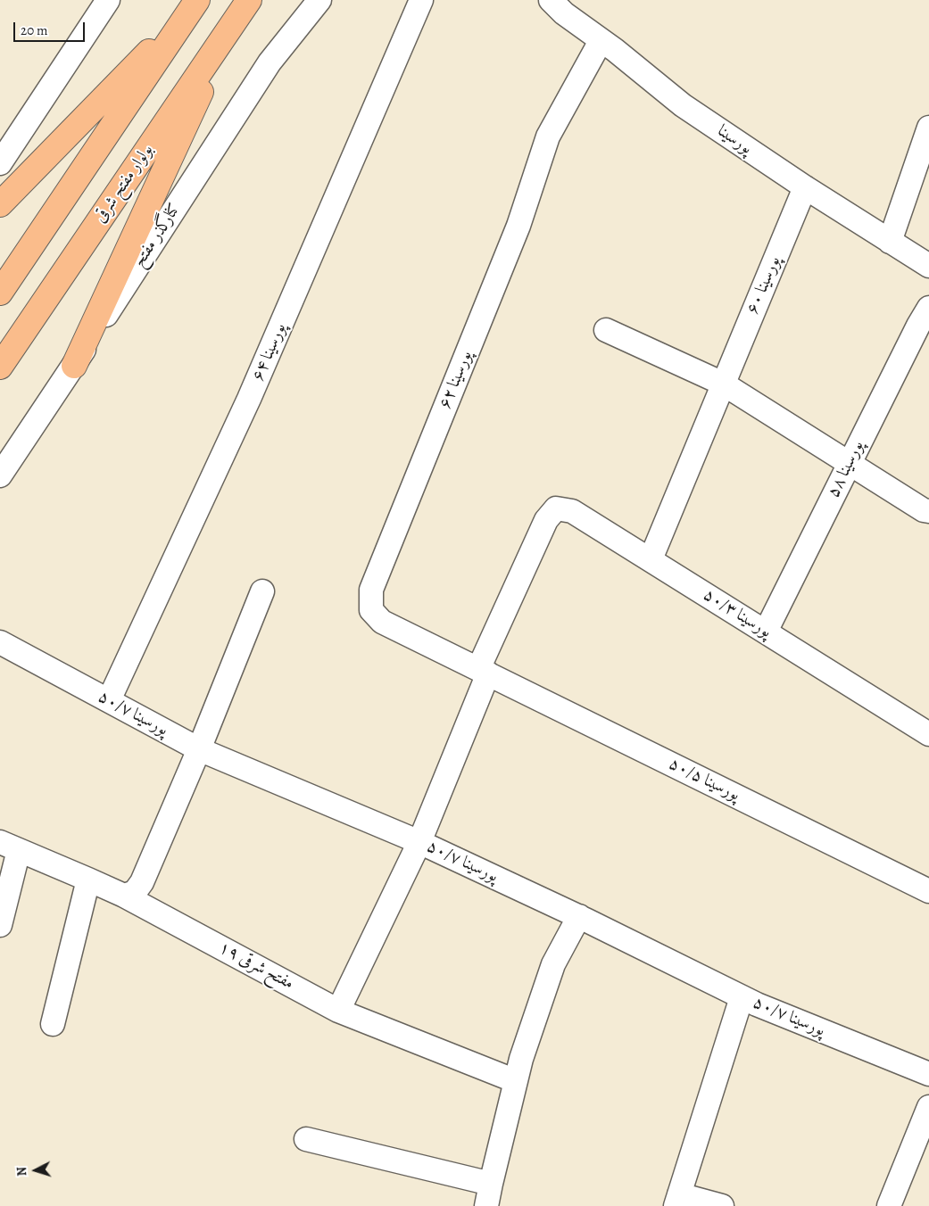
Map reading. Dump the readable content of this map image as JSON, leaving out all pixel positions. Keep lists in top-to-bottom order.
{
  "streets": {
    "main road": ["بولوار مفتح شرقی"],
    "street": [
      "پورسینا",
      "کنارگذر مفتح",
      "پورسینا ۶۰",
      "پورسینا ۶۴",
      "پورسینا ۶۲",
      "پورسینا ۵۸",
      "پورسینا ۵۰/۳",
      "پورسینا ۵۰/۷",
      "پورسینا ۵۰/۵",
      "مفتح شرقی ۱۹"
    ]
  },
  "crossings": [
    ["پورسینا", "پورسینا ۶۰"],
    ["پورسینا", "پورسینا ۶۲"],
    ["پورسینا ۶۰", "پورسینا ۵۰/۳"],
    ["پورسینا ۶۴", "پورسینا ۵۰/۷"],
    ["پورسینا ۶۲", "پورسینا ۵۰/۳"],
    ["پورسینا ۶۲", "پورسینا ۵۰/۵"],
    ["پورسینا ۵۸", "پورسینا ۵۰/۳"],
    ["پورسینا ۵۰/۳", "پورسینا ۵۰/۵"]
  ],
  "scale_bar": "20 m",
  "north": "left"
}
